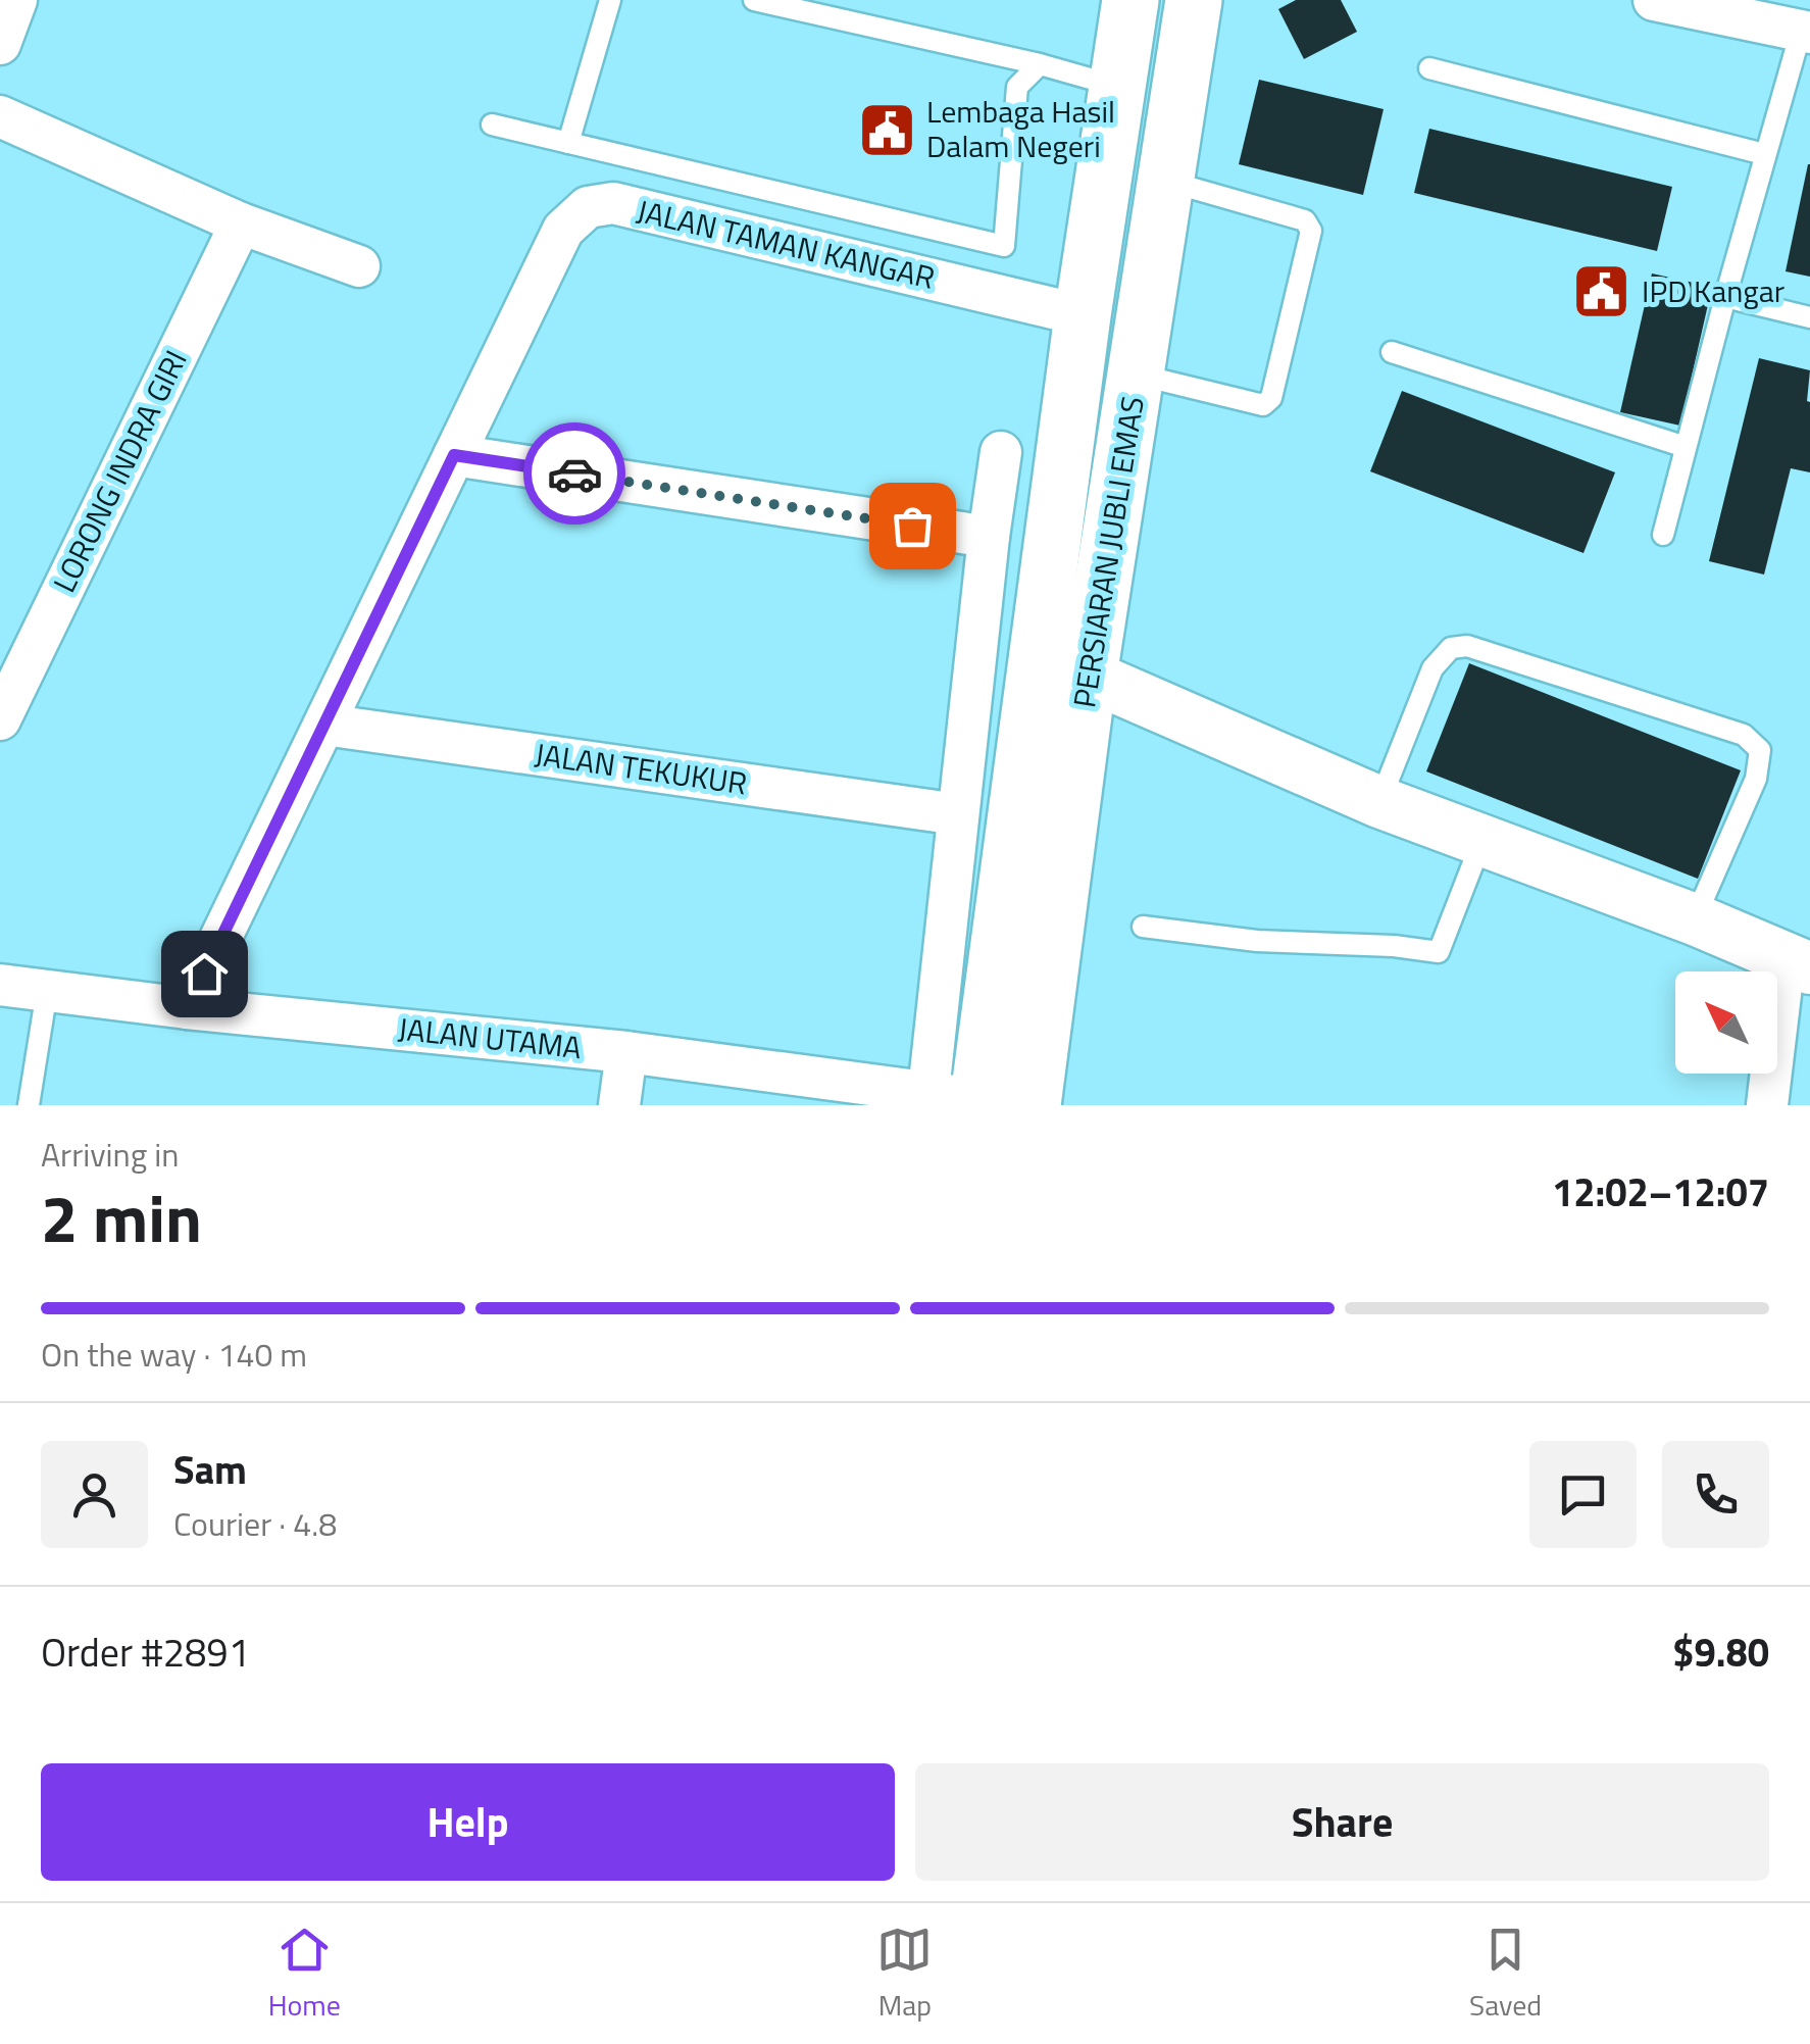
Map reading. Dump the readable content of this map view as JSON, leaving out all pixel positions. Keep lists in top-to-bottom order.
{
  "streets": {
    "main road": ["PERSIARAN JUBLI EMAS"],
    "street": [
      "JALAN TAMAN KANGAR",
      "LORONG INDRA GIRI",
      "JALAN TEKUKUR",
      "JALAN UTAMA"
    ]
  },
  "crossings": [
    ["JALAN TAMAN KANGAR", "PERSIARAN JUBLI EMAS"],
    ["JALAN TAMAN KANGAR", "JALAN TEKUKUR"],
    ["JALAN TAMAN KANGAR", "JALAN UTAMA"],
    ["PERSIARAN JUBLI EMAS", "JALAN UTAMA"]
  ],
  "places": {
    "public building": ["Lembaga Hasil Dalam Negeri", "IPD Kangar"]
  },
  "north": "top left",
  "page": {
    "heading": ["2 min", "Arriving in", "12:02–12:07"],
    "panel": [
      "Sam",
      "Courier · 4.8",
      "Order #2891",
      "$9.80"
    ],
    "bar": "On the way · 140 m",
    "buttons": ["Help", "Share"],
    "tabs": ["Home", "Map", "Saved"]
  }
}
